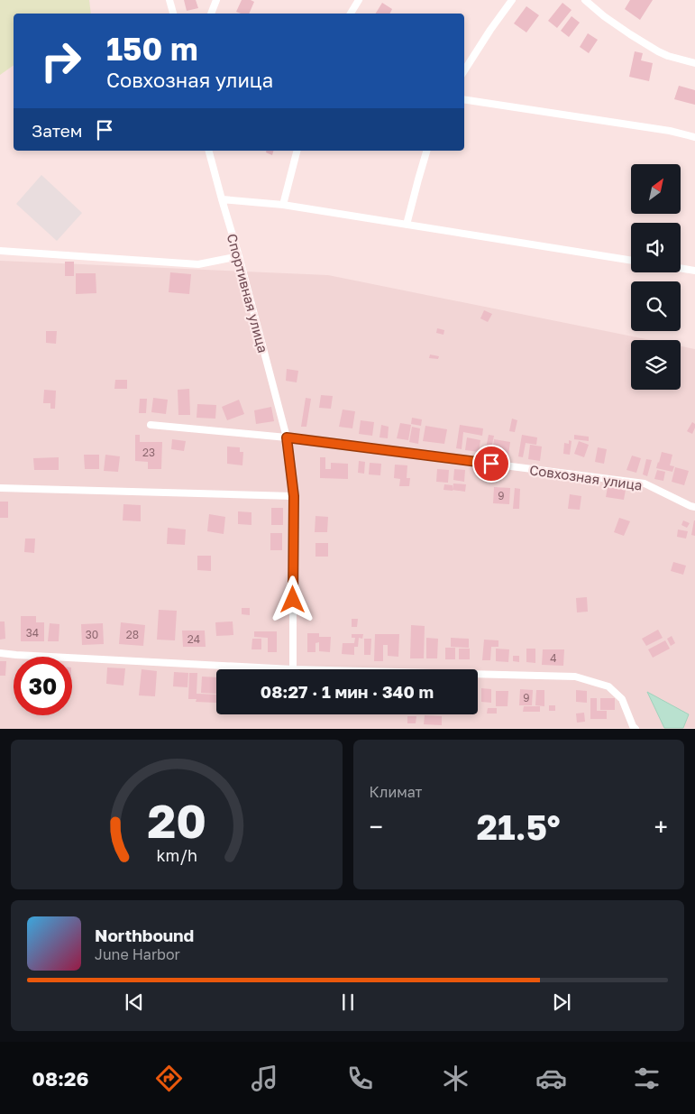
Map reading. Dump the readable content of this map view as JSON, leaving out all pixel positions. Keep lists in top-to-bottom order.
{
  "streets": {
    "street": ["Спортивная улица", "Совхозная улица"]
  },
  "crossings": [
    ["Спортивная улица", "Совхозная улица"]
  ],
  "house_numbers": [
    "23",
    "9",
    "34",
    "30",
    "28",
    "24",
    "4",
    "9"
  ],
  "north": "top right",
  "page": {
    "turn": ["150 m", "Совхозная улица"],
    "then": "Затем",
    "limit": "30",
    "trip": "08:27 · 1 мин · 340 m",
    "tile": "Климат",
    "heat": ["−", "21.5°", "+"],
    "song": ["Northbound", "June Harbor"],
    "tabs": "08:26",
    "gauge": ["20", "km/h"]
  }
}
